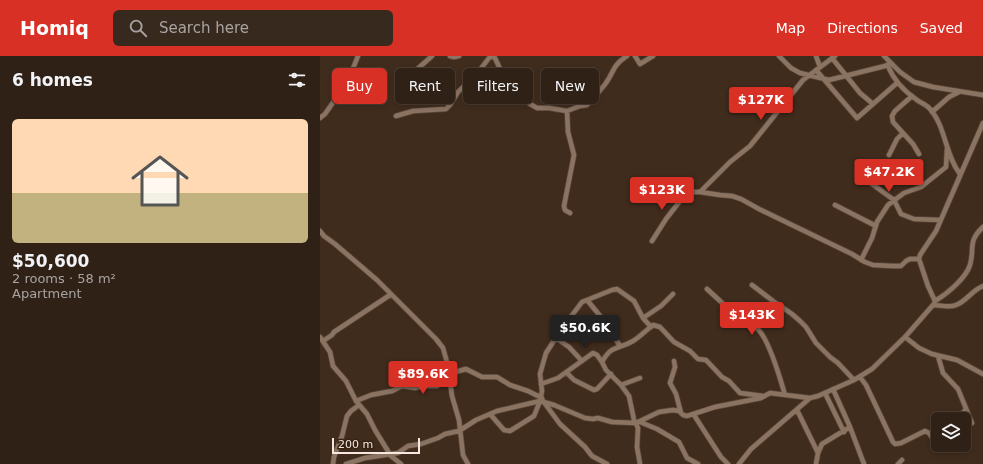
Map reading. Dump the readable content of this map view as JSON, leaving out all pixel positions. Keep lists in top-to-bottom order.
{
  "scale_bar": "200 m",
  "page": {
    "header": "Homiq",
    "search": "Search here",
    "nav": ["Map", "Directions", "Saved"],
    "heading": "6 homes",
    "chip": [
      "Buy",
      "Rent",
      "Filters",
      "New"
    ],
    "price": [
      "$127K",
      "$47.2K",
      "$123K",
      "$143K",
      "$50.6K",
      "$89.6K"
    ],
    "list": [
      {
        "name": "$50,600",
        "note": "2 rooms · 58 m² · Apartment"
      }
    ],
    "scale": "200 m"
  }
}
